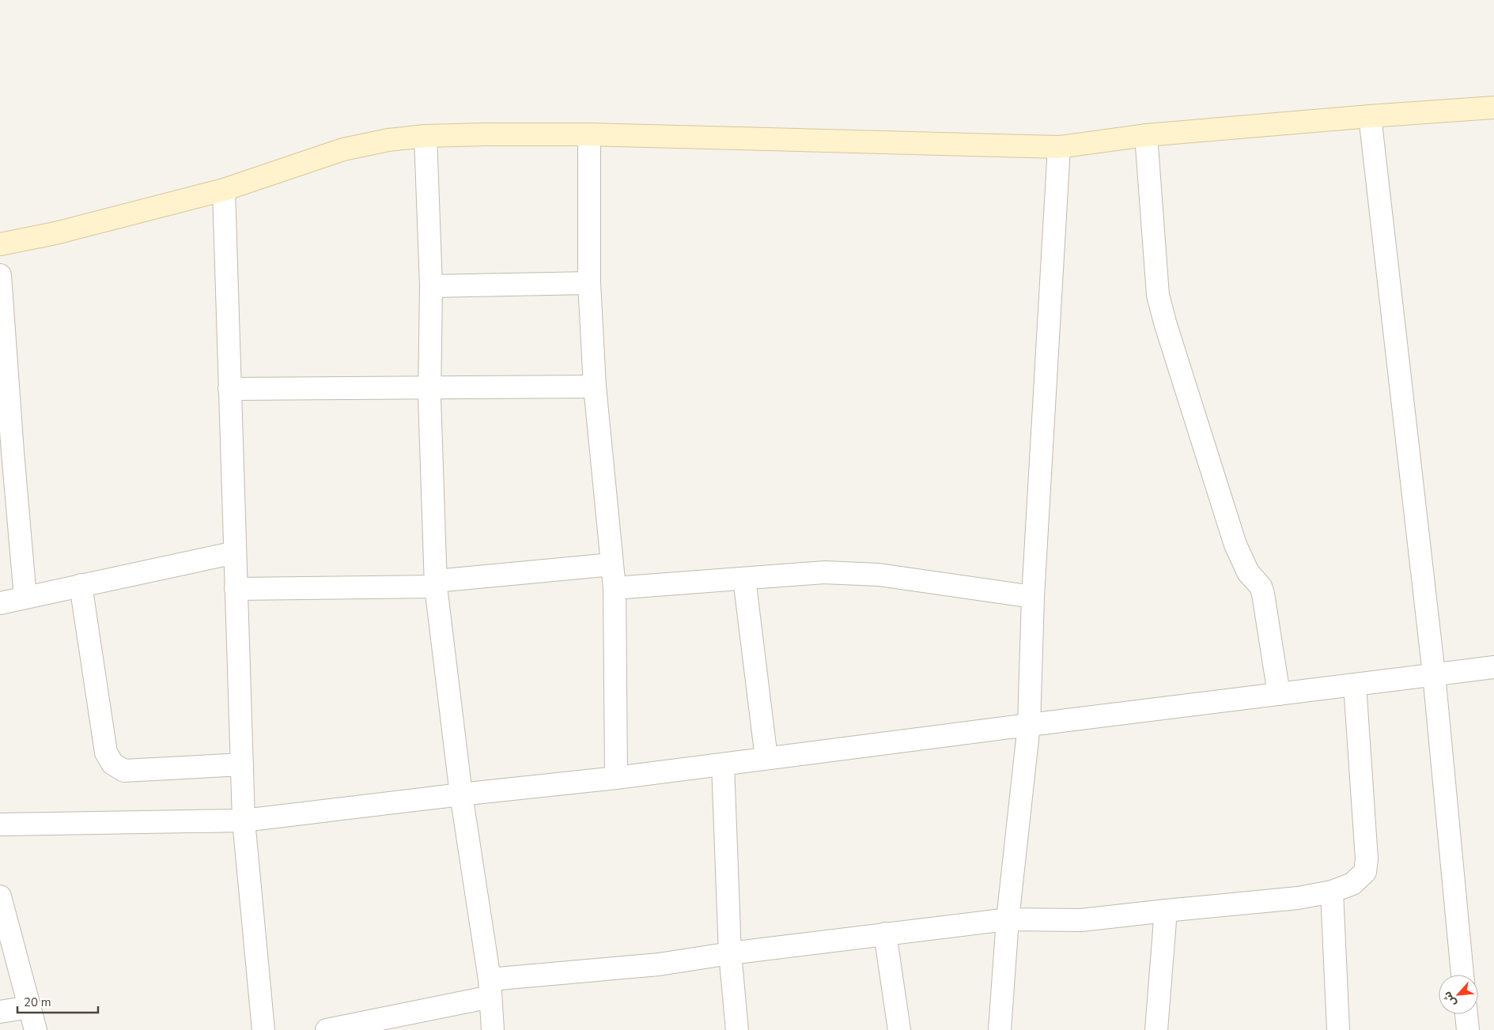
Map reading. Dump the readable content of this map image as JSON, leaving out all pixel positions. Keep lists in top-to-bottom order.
{
  "scale_bar": "20 m",
  "north": "bottom left"
}
